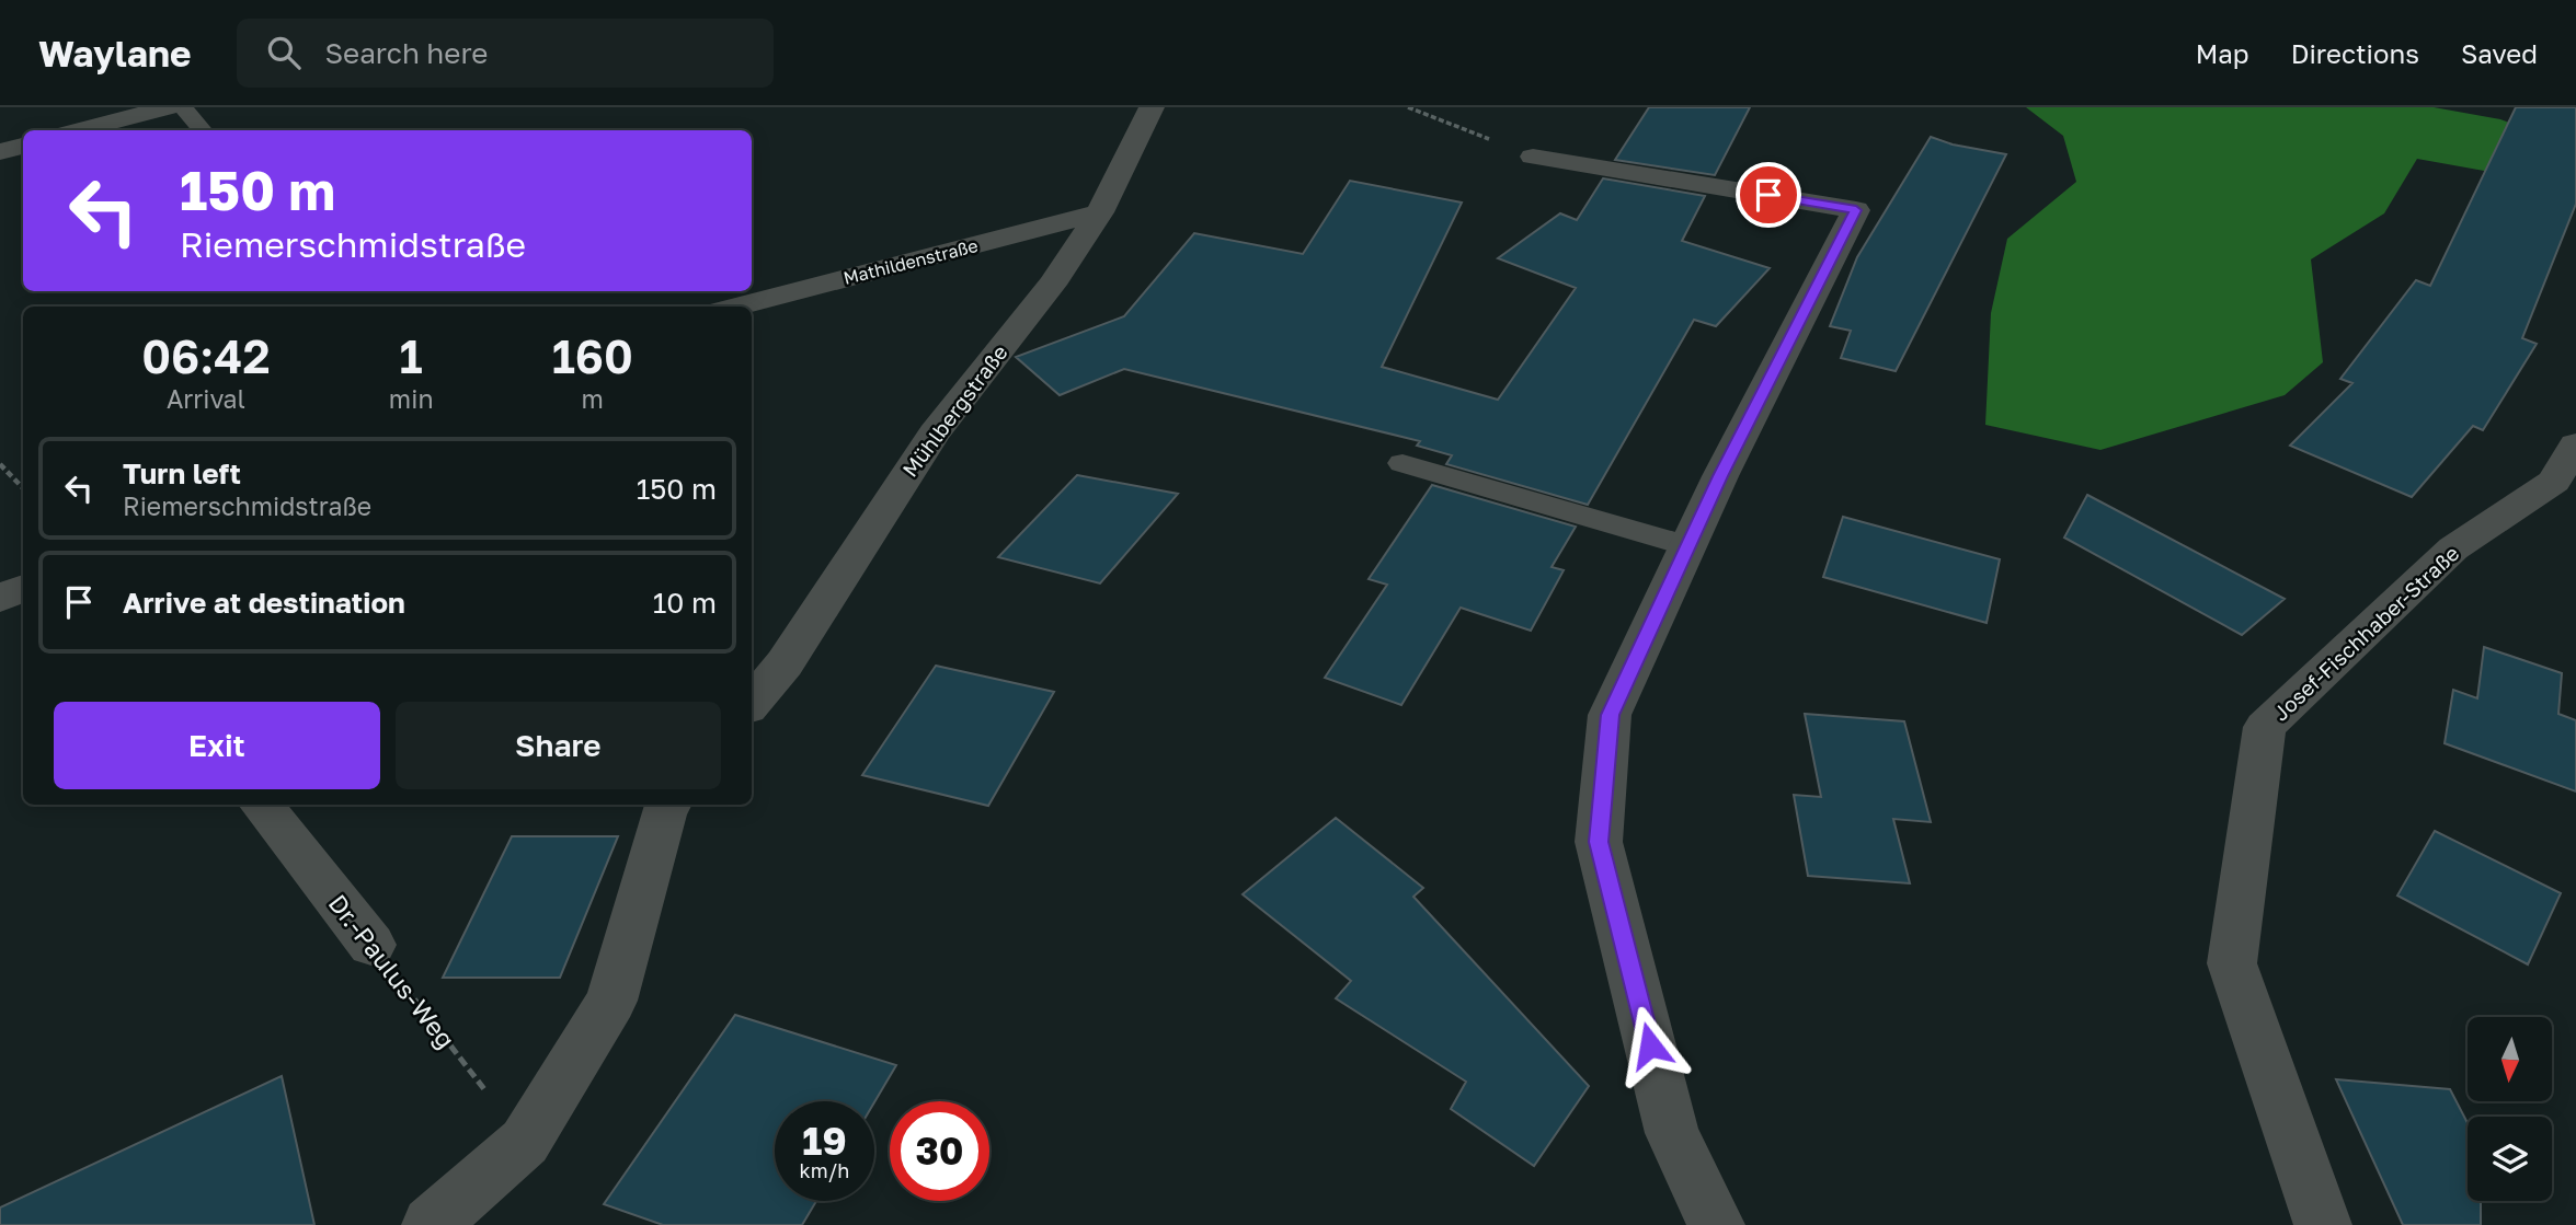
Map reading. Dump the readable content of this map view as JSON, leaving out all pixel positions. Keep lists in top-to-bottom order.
{
  "streets": {
    "street": [
      "Mathildenstraße",
      "Mühlbergstraße",
      "Josef-Fischhaber-Straße",
      "Dr.-Paulus-Weg"
    ]
  },
  "crossings": [
    ["Mathildenstraße", "Mühlbergstraße"]
  ],
  "north": "bottom",
  "page": {
    "header": "Waylane",
    "search": "Search here",
    "nav": ["Map", "Directions", "Saved"],
    "turn": ["150 m", "Riemerschmidstraße"],
    "eta": [
      "06:42",
      "Arrival",
      "1",
      "min",
      "160",
      "m"
    ],
    "list": [
      {
        "name": "Turn left",
        "note": "Riemerschmidstraße",
        "value": "150 m"
      },
      {
        "name": "Arrive at destination",
        "value": "10 m"
      }
    ],
    "buttons": ["Exit", "Share"],
    "speed": "19 km/h",
    "limit": "30"
  }
}
